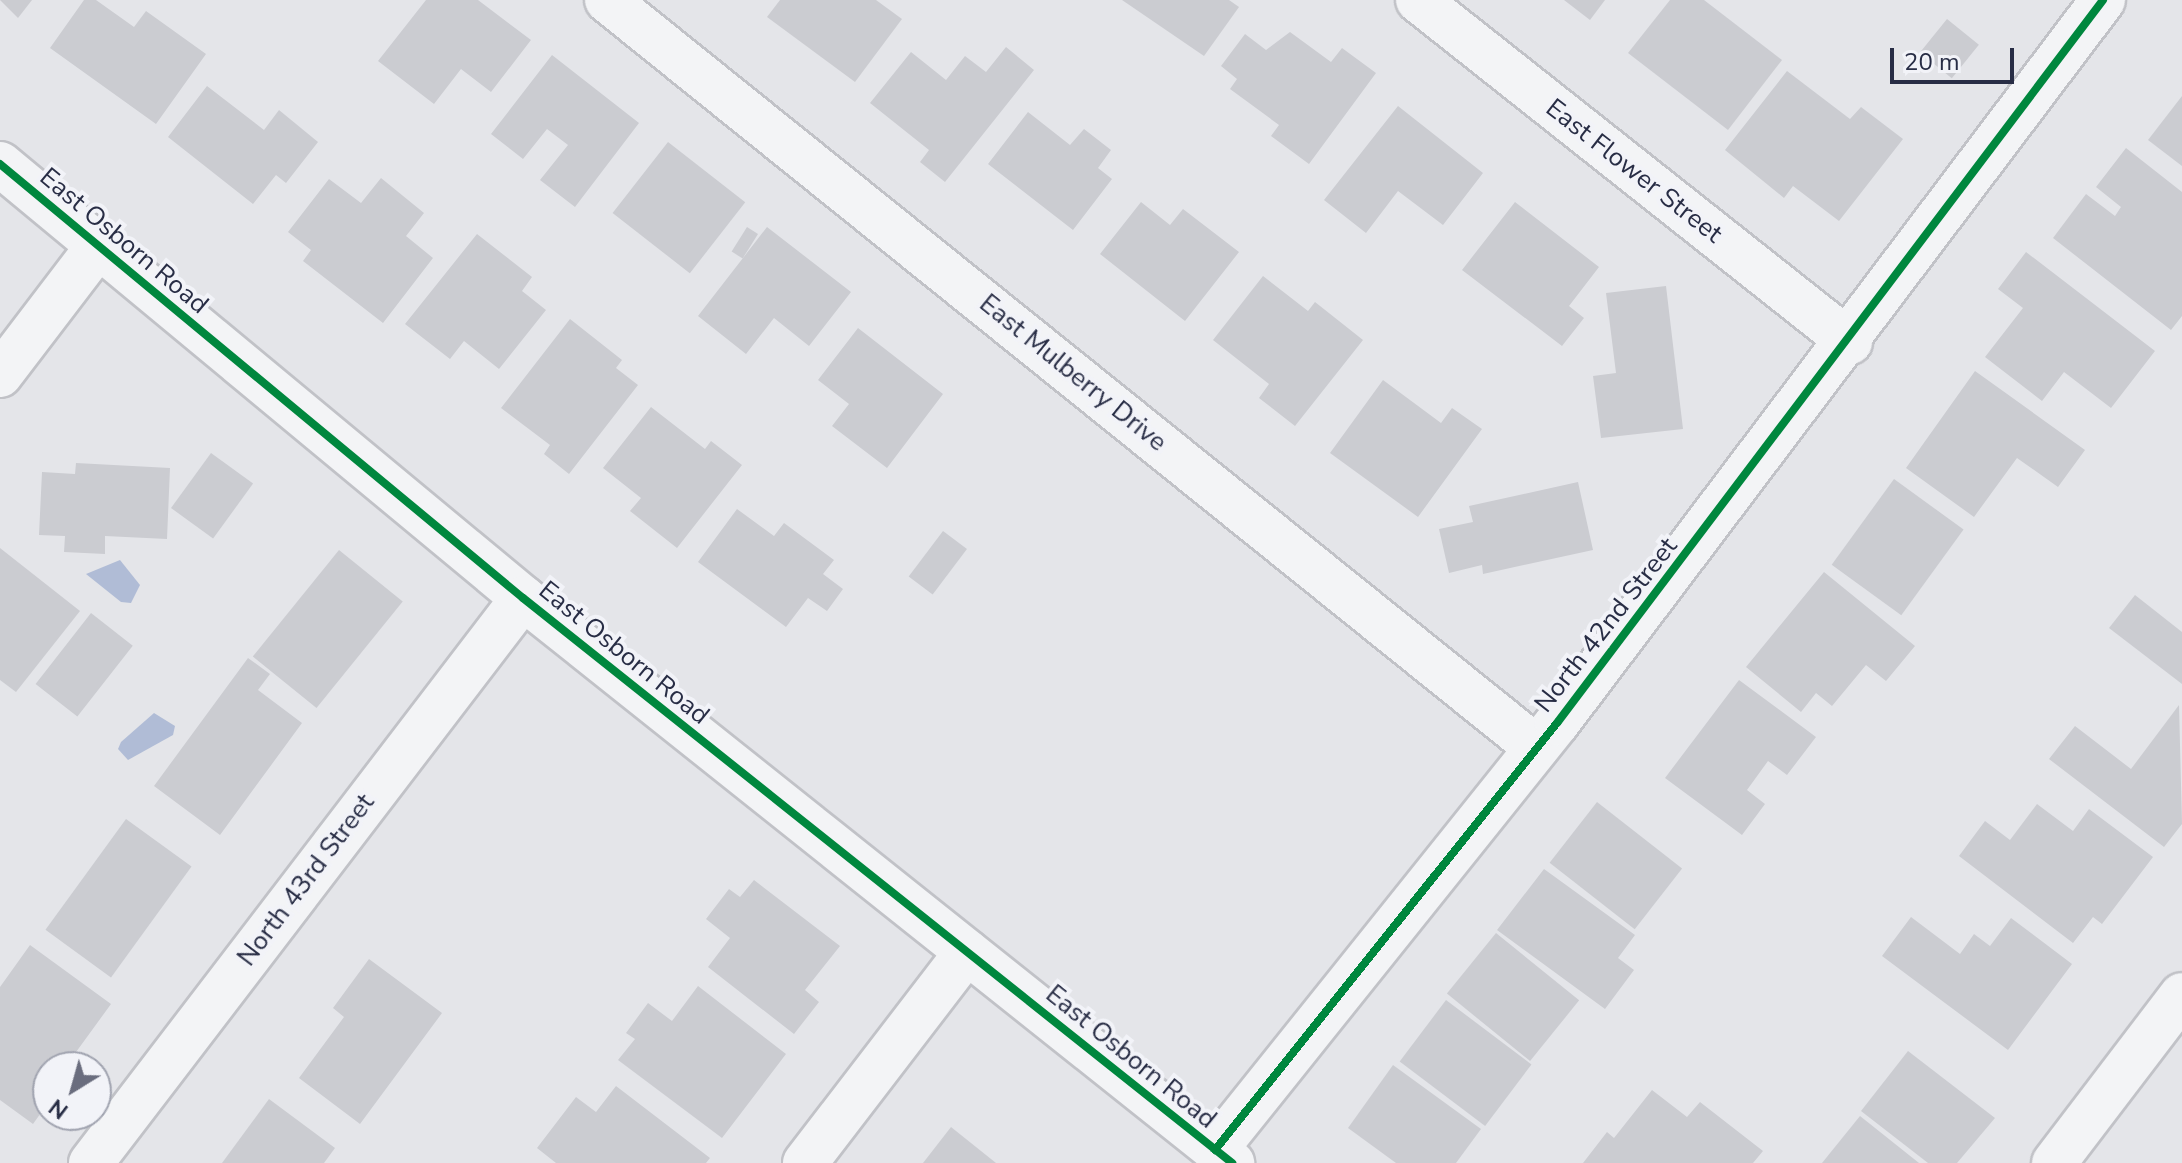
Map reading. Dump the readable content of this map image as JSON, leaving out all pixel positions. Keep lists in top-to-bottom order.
{
  "streets": {
    "street": [
      "East Flower Street",
      "East Osborn Road",
      "East Mulberry Drive",
      "North 42nd Street",
      "North 43rd Street"
    ]
  },
  "crossings": [
    ["East Flower Street", "North 42nd Street"],
    ["East Osborn Road", "North 42nd Street"],
    ["East Osborn Road", "North 43rd Street"],
    ["East Mulberry Drive", "North 42nd Street"]
  ],
  "scale_bar": "20 m",
  "north": "bottom left"
}
